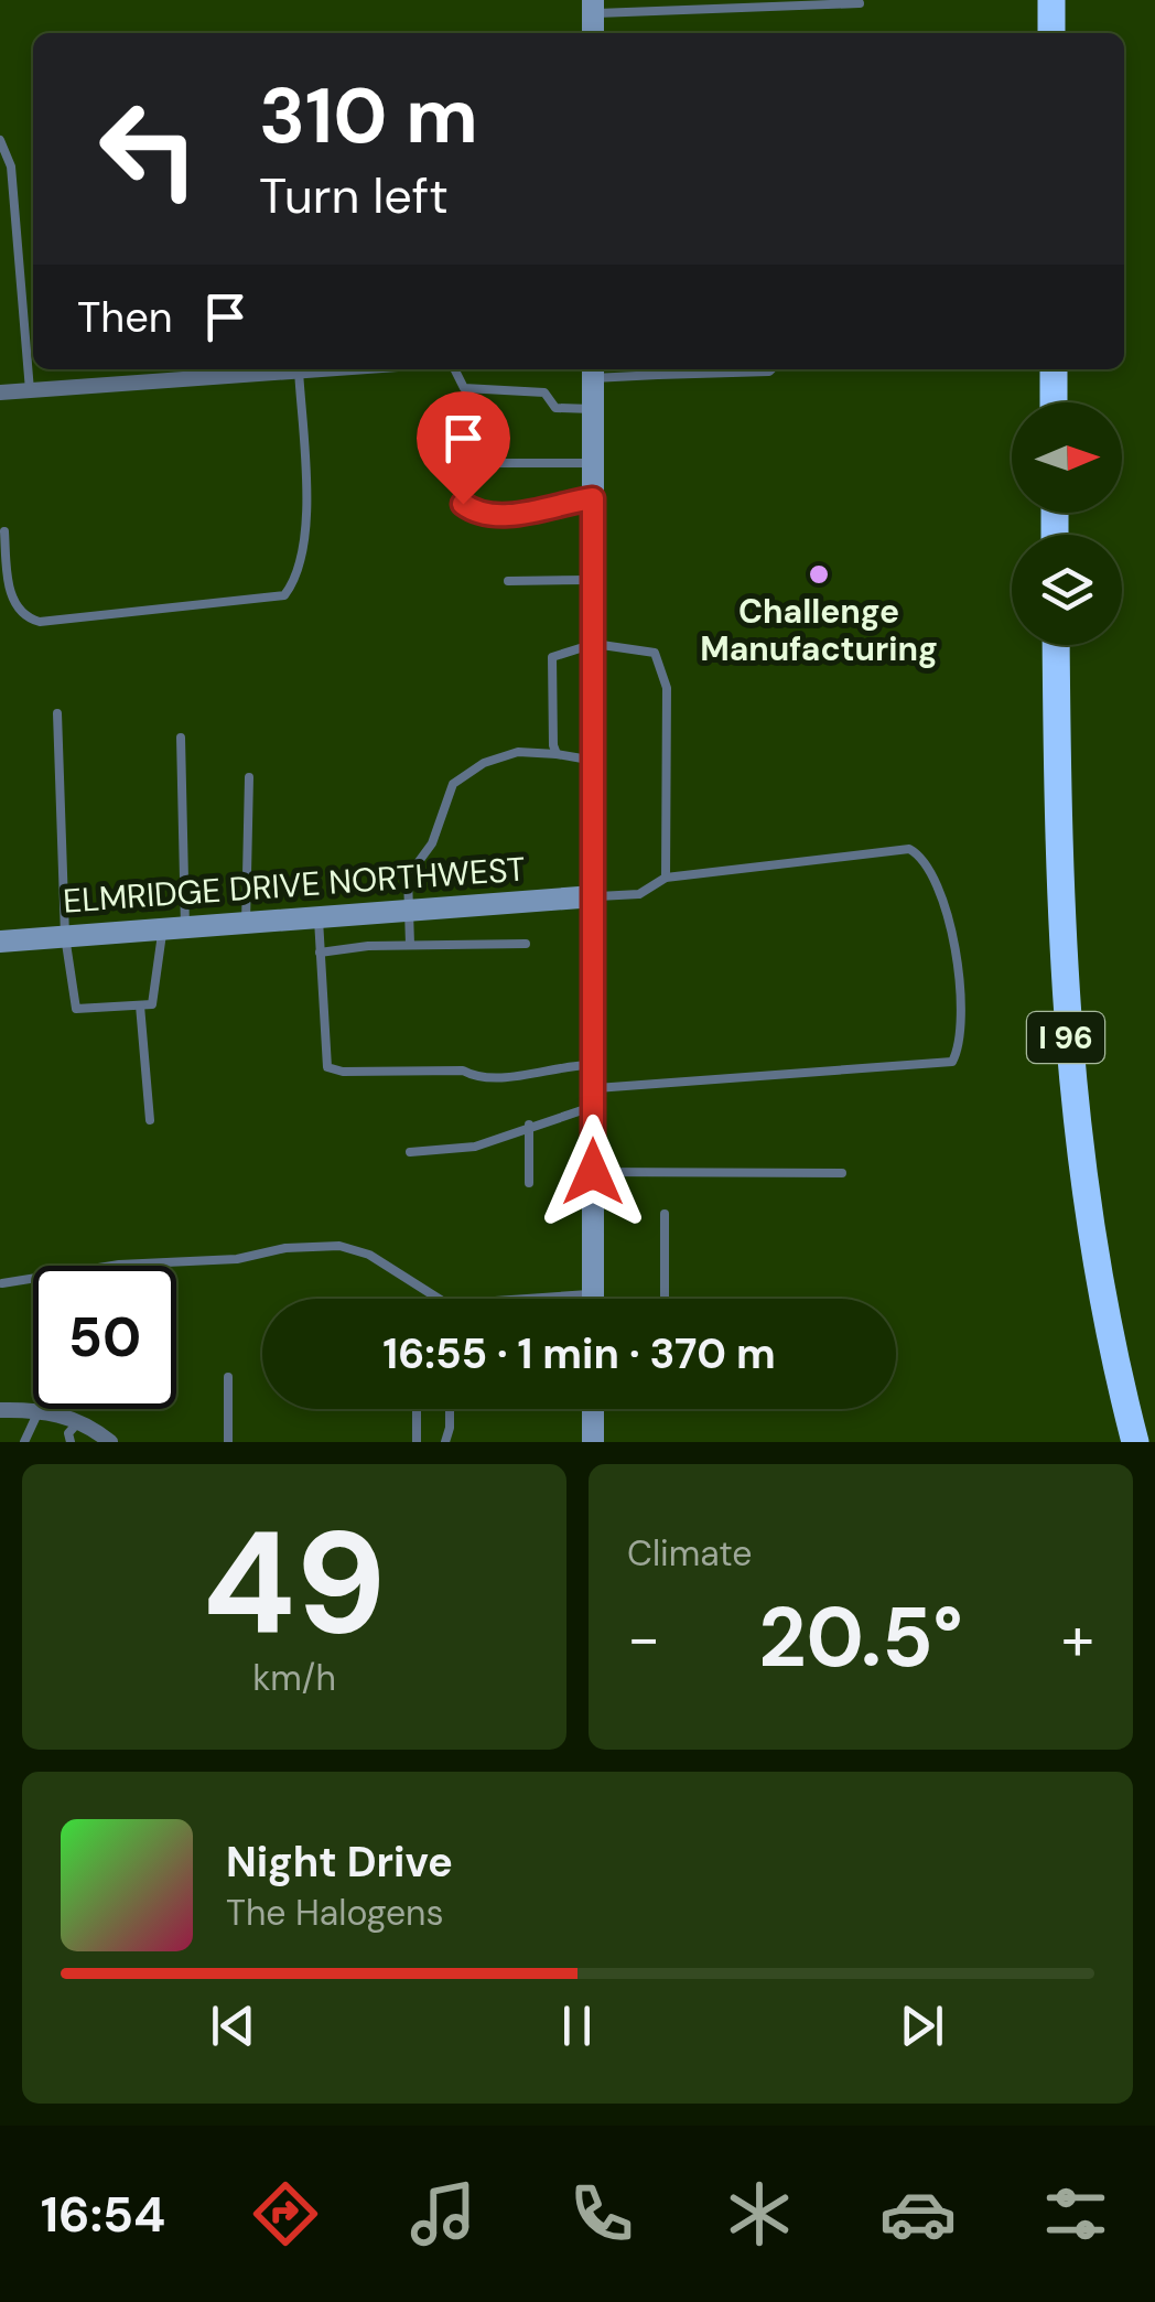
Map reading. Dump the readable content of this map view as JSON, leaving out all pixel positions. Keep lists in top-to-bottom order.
{
  "streets": {
    "highway": ["I 96"],
    "main road": ["ELMRIDGE DRIVE NORTHWEST"]
  },
  "places": ["Challenge Manufacturing"],
  "north": "right",
  "page": {
    "turn": ["310 m", "Turn left"],
    "then": "Then",
    "limit": "50",
    "trip": "16:55 · 1 min · 370 m",
    "tile": [
      ["49", "km/h"],
      "Climate"
    ],
    "heat": ["−", "20.5°", "+"],
    "song": ["Night Drive", "The Halogens"],
    "tabs": "16:54"
  }
}
